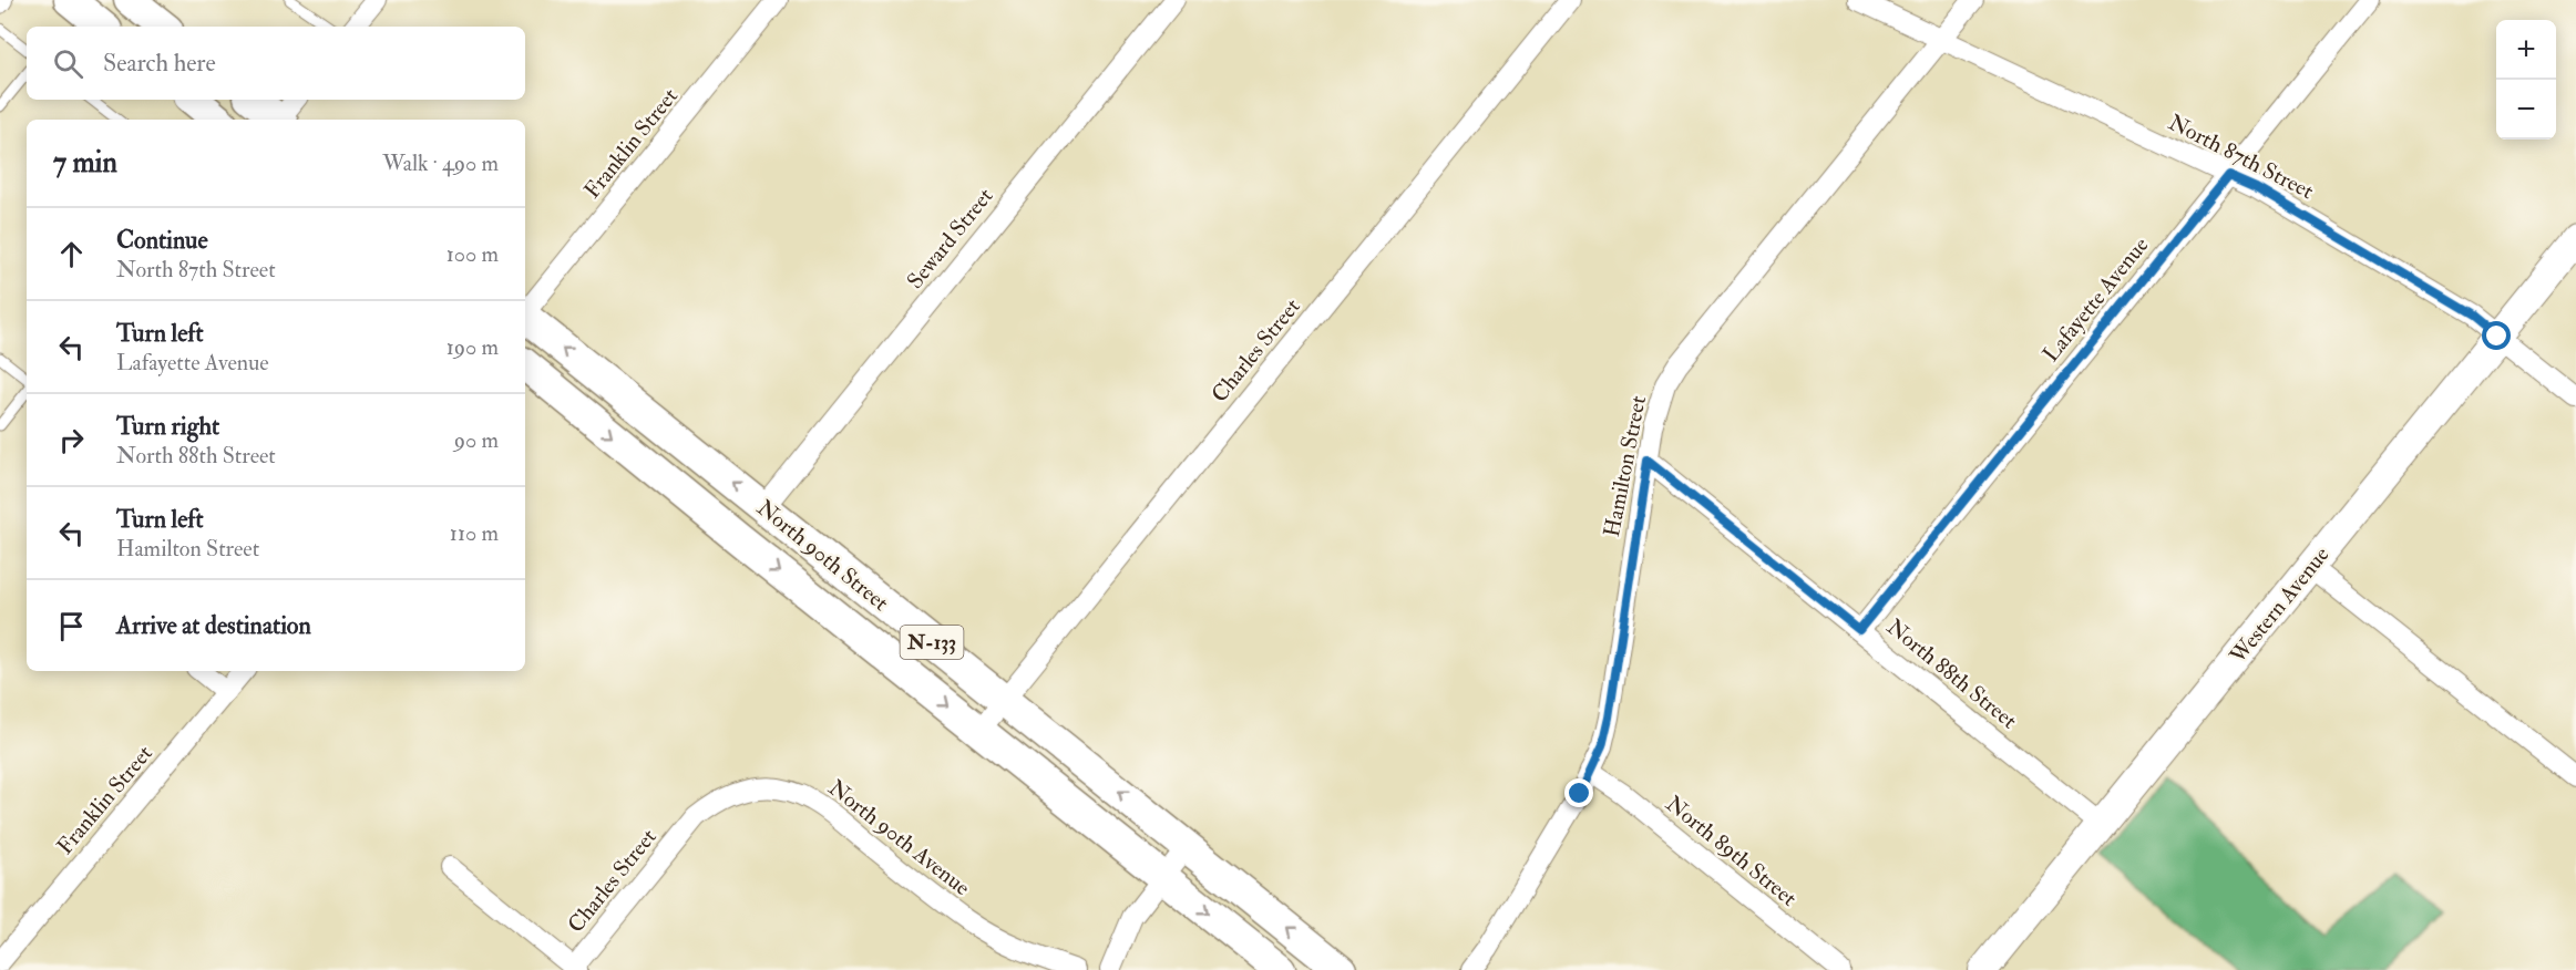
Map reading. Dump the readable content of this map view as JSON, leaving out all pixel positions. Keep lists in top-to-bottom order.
{
  "streets": {
    "main road": ["North 90th Street", "N-133"],
    "street": [
      "Franklin Street",
      "North 87th Street",
      "Seward Street",
      "Lafayette Avenue",
      "Charles Street",
      "Hamilton Street",
      "Western Avenue",
      "North 88th Street",
      "North 90th Avenue",
      "North 89th Street"
    ]
  },
  "crossings": [
    ["North 87th Street", "Lafayette Avenue"],
    ["North 87th Street", "Hamilton Street"],
    ["North 87th Street", "Western Avenue"],
    ["Seward Street", "North 90th Street"],
    ["Lafayette Avenue", "North 88th Street"],
    ["Charles Street", "North 90th Street"],
    ["Charles Street", "North 90th Avenue"],
    ["Hamilton Street", "North 88th Street"],
    ["Hamilton Street", "North 89th Street"],
    ["Western Avenue", "North 88th Street"]
  ],
  "page": {
    "map_buttons": ["+", "−"],
    "search": "Search here",
    "heading": ["7 min", "Walk · 490 m"],
    "list": [
      ["Continue", "North 87th Street", "100 m"],
      ["Turn left", "Lafayette Avenue", "190 m"],
      ["Turn right", "North 88th Street", "90 m"],
      ["Turn left", "Hamilton Street", "110 m"],
      "Arrive at destination"
    ]
  }
}
